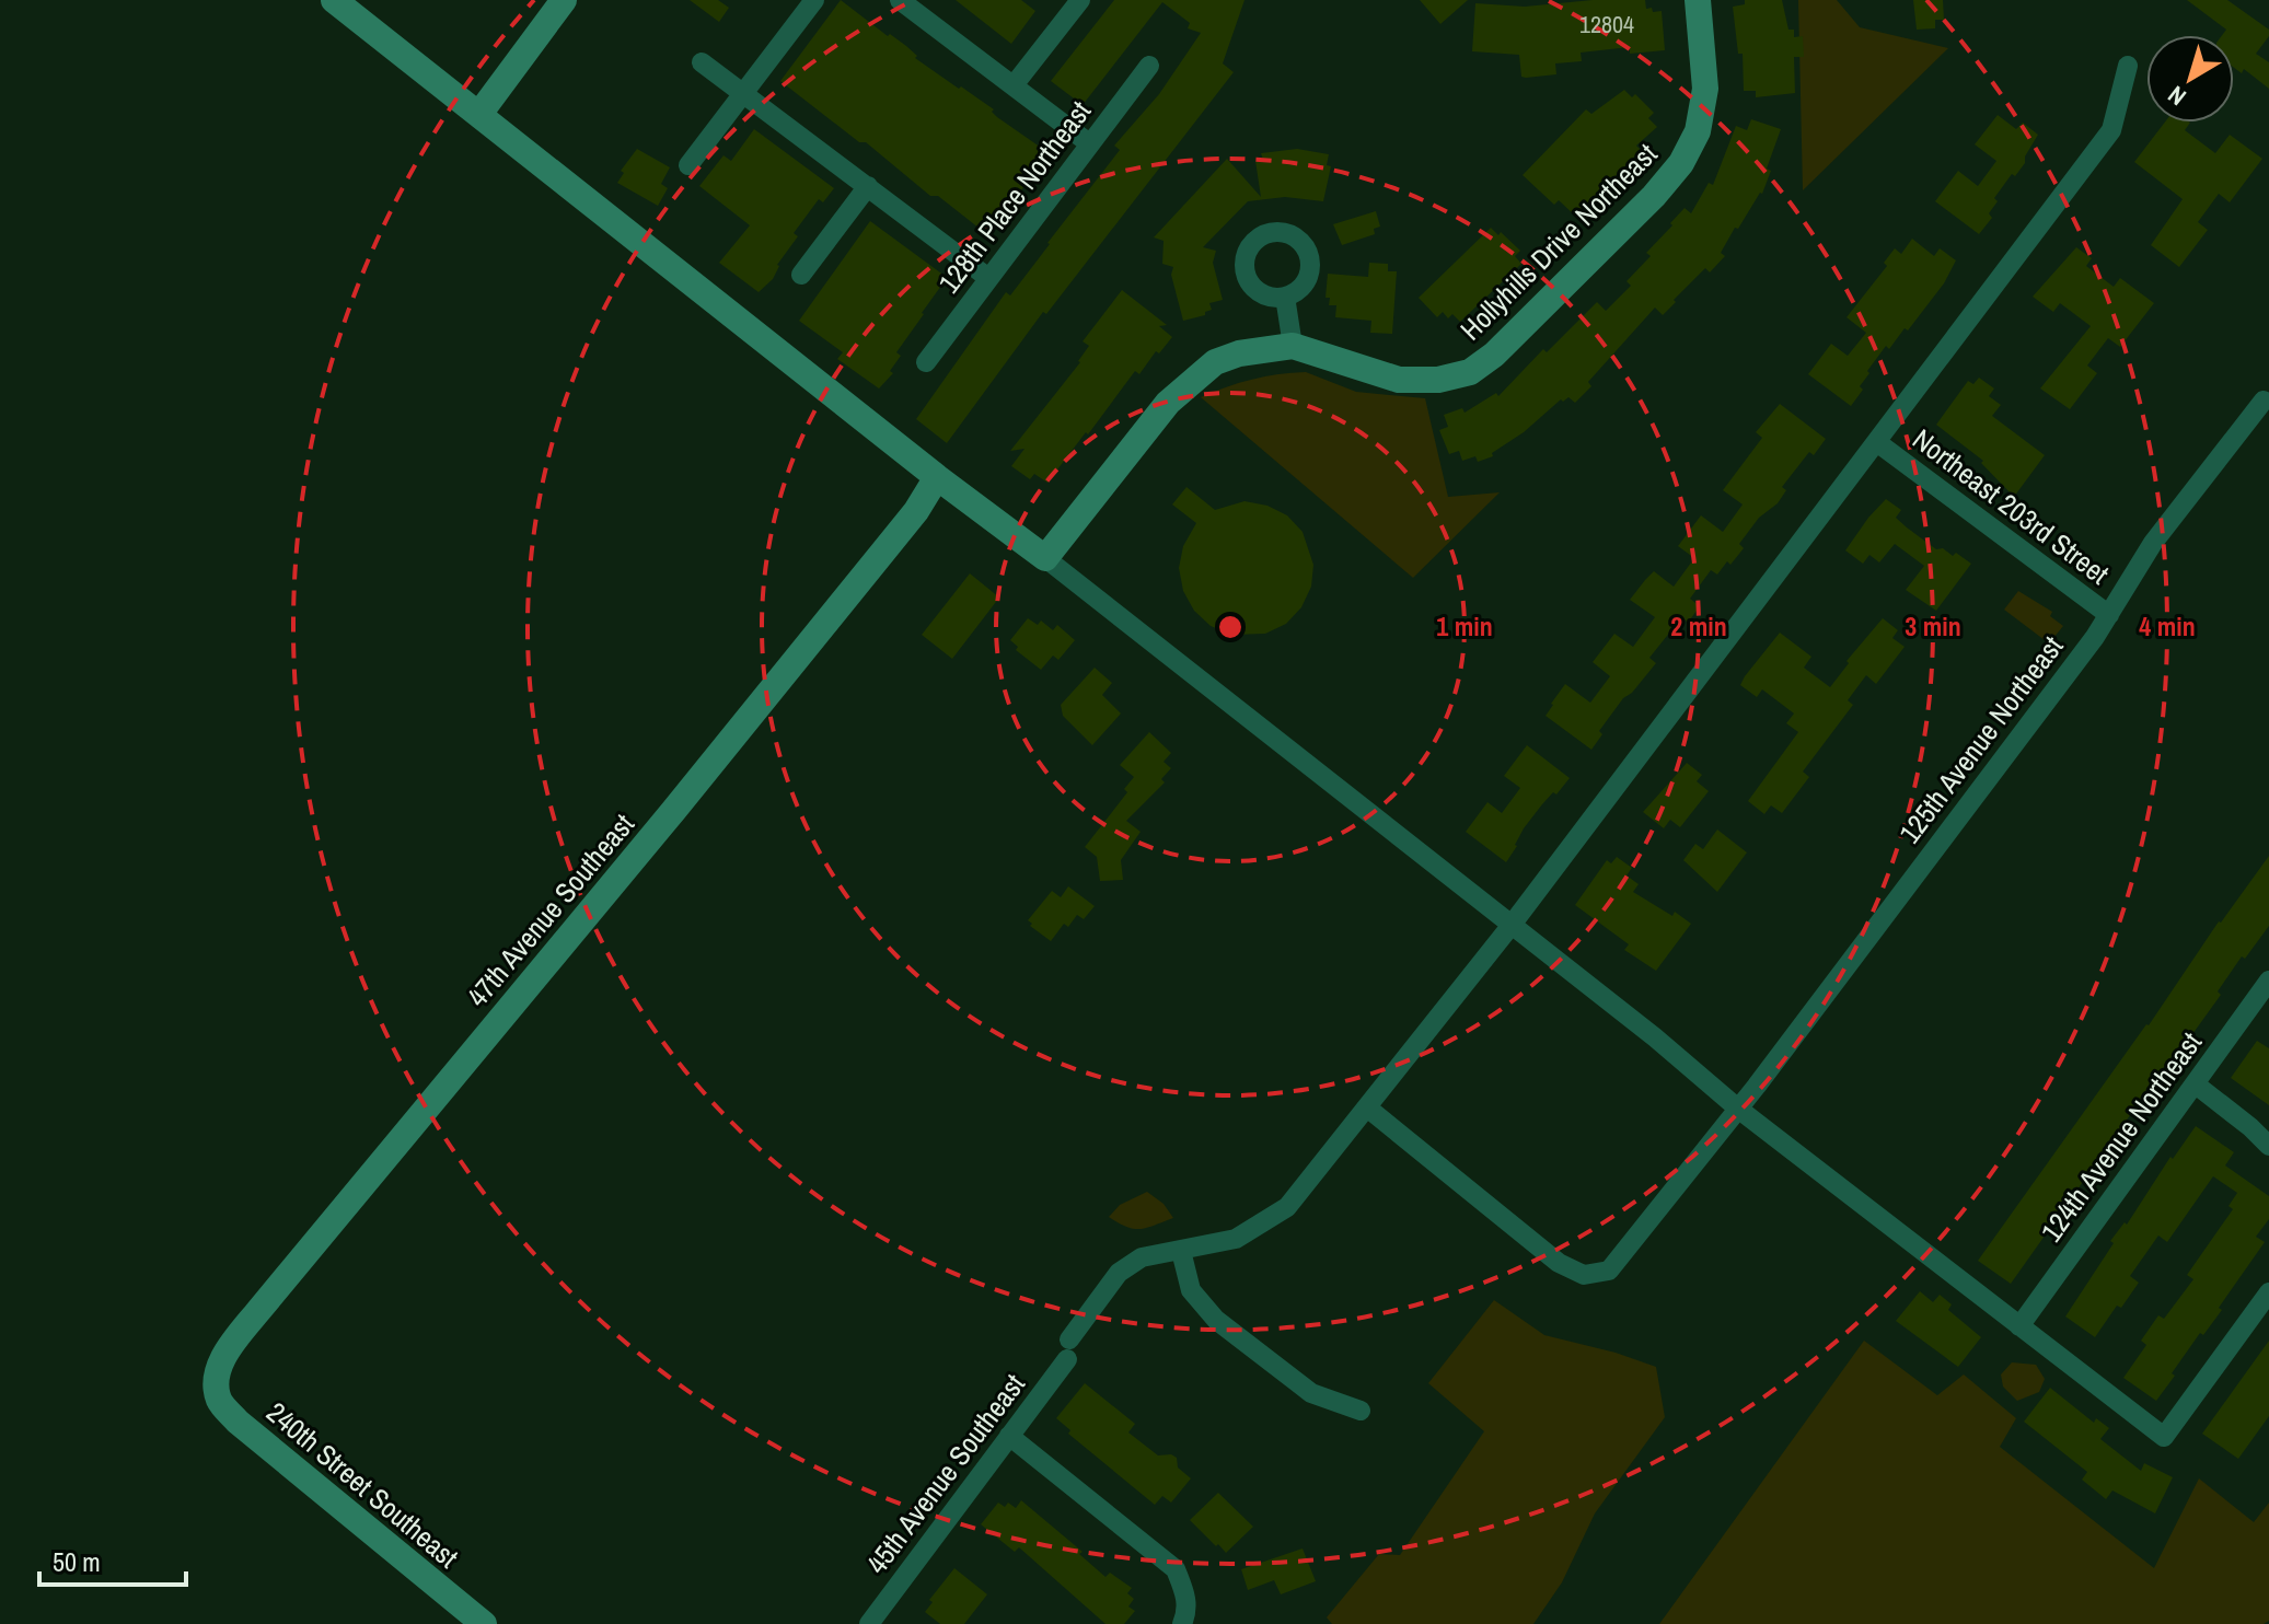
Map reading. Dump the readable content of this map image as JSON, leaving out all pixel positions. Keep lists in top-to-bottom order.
{
  "streets": {
    "street": [
      "128th Place Northeast",
      "Hollyhills Drive Northeast",
      "Northeast 203rd Street",
      "125th Avenue Northeast",
      "47th Avenue Southeast",
      "124th Avenue Northeast",
      "45th Avenue Southeast",
      "240th Street Southeast"
    ]
  },
  "crossings": [
    ["Northeast 203rd Street", "125th Avenue Northeast"],
    ["Northeast 203rd Street", "45th Avenue Southeast"],
    ["125th Avenue Northeast", "45th Avenue Southeast"],
    ["47th Avenue Southeast", "240th Street Southeast"]
  ],
  "house_numbers": ["12804"],
  "scale_bar": "50 m",
  "north": "bottom left",
  "rings": [
    "1 min",
    "2 min",
    "3 min",
    "4 min"
  ]
}
